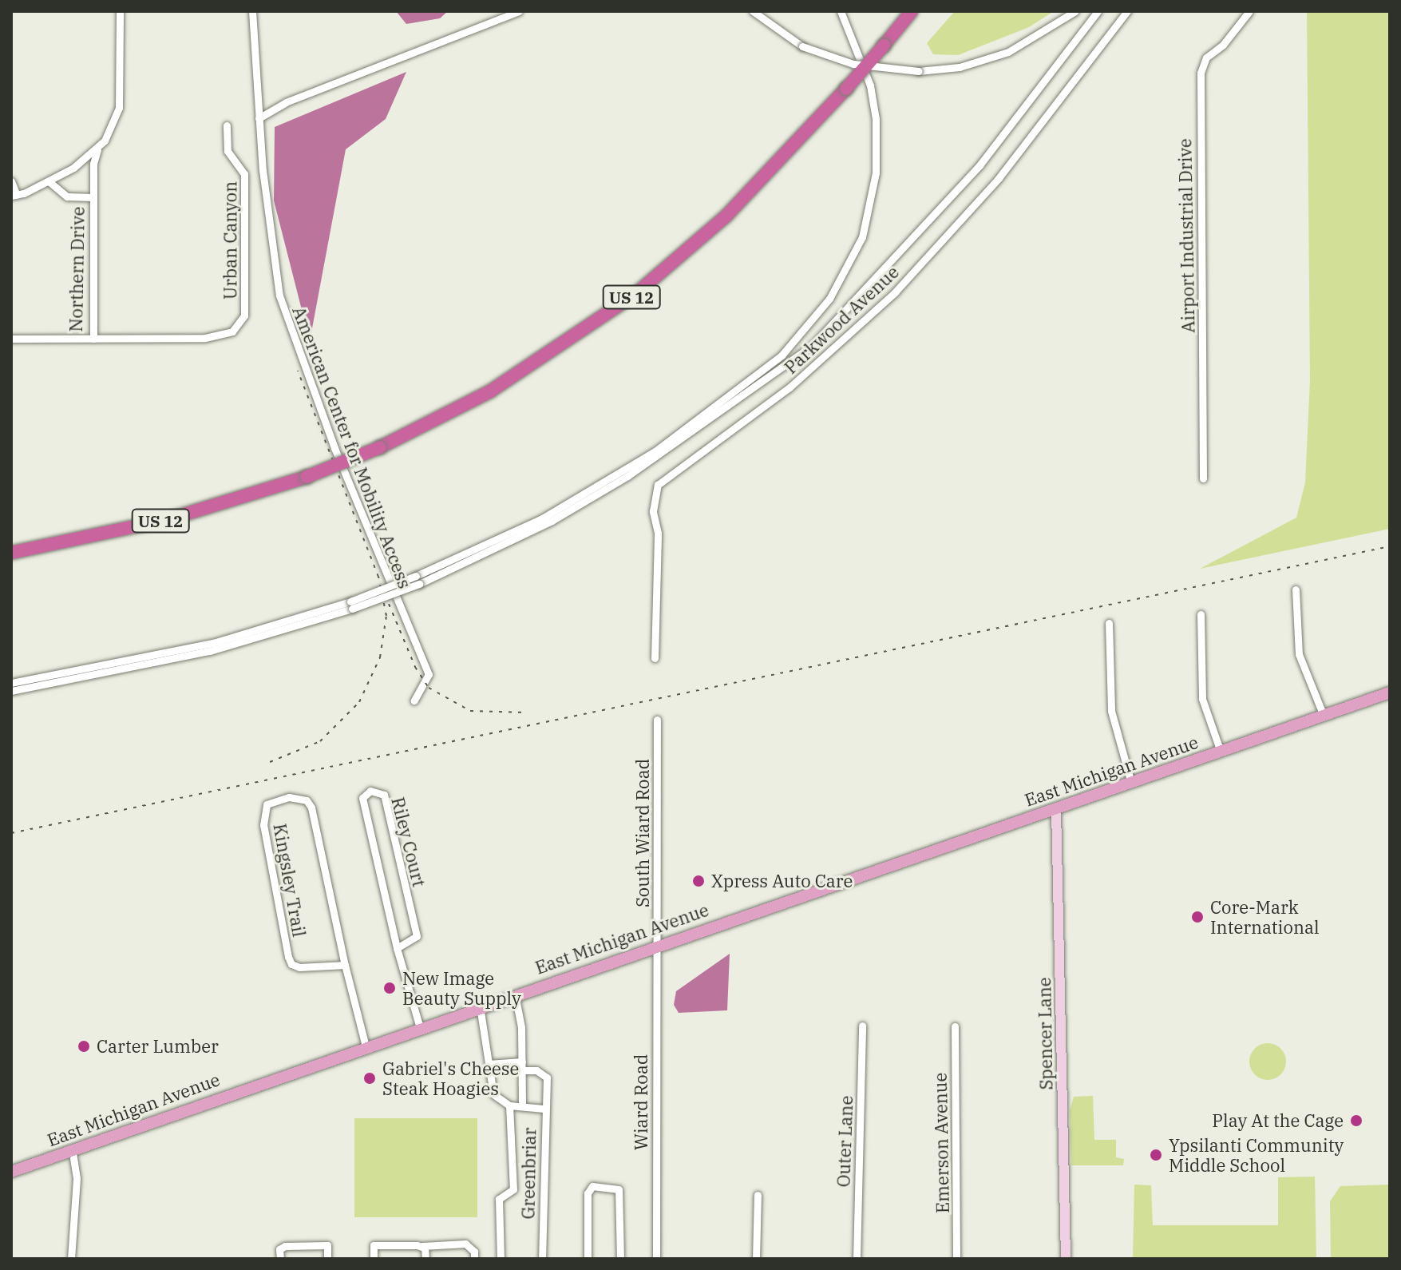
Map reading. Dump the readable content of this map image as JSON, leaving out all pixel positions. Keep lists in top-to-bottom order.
{
  "streets": {
    "highway": ["US 12"],
    "main road": ["East Michigan Avenue"],
    "street": [
      "Airport Industrial Drive",
      "Urban Canyon",
      "Northern Drive",
      "Parkwood Avenue",
      "American Center for Mobility Access",
      "South Wiard Road",
      "Riley Court",
      "Kingsley Trail",
      "Spencer Lane",
      "Wiard Road",
      "Outer Lane",
      "Emerson Avenue",
      "Greenbriar"
    ]
  },
  "crossings": [
    ["Urban Canyon", "Northern Drive"],
    ["East Michigan Avenue", "South Wiard Road"],
    ["East Michigan Avenue", "Riley Court"],
    ["East Michigan Avenue", "Kingsley Trail"],
    ["East Michigan Avenue", "Spencer Lane"],
    ["East Michigan Avenue", "Wiard Road"],
    ["South Wiard Road", "Wiard Road"]
  ],
  "places": [
    "Xpress Auto Care",
    "Core-Mark International",
    "New Image Beauty Supply",
    "Carter Lumber",
    "Gabriel's Cheese Steak Hoagies",
    "Play At the Cage",
    "Ypsilanti Community Middle School"
  ]
}
